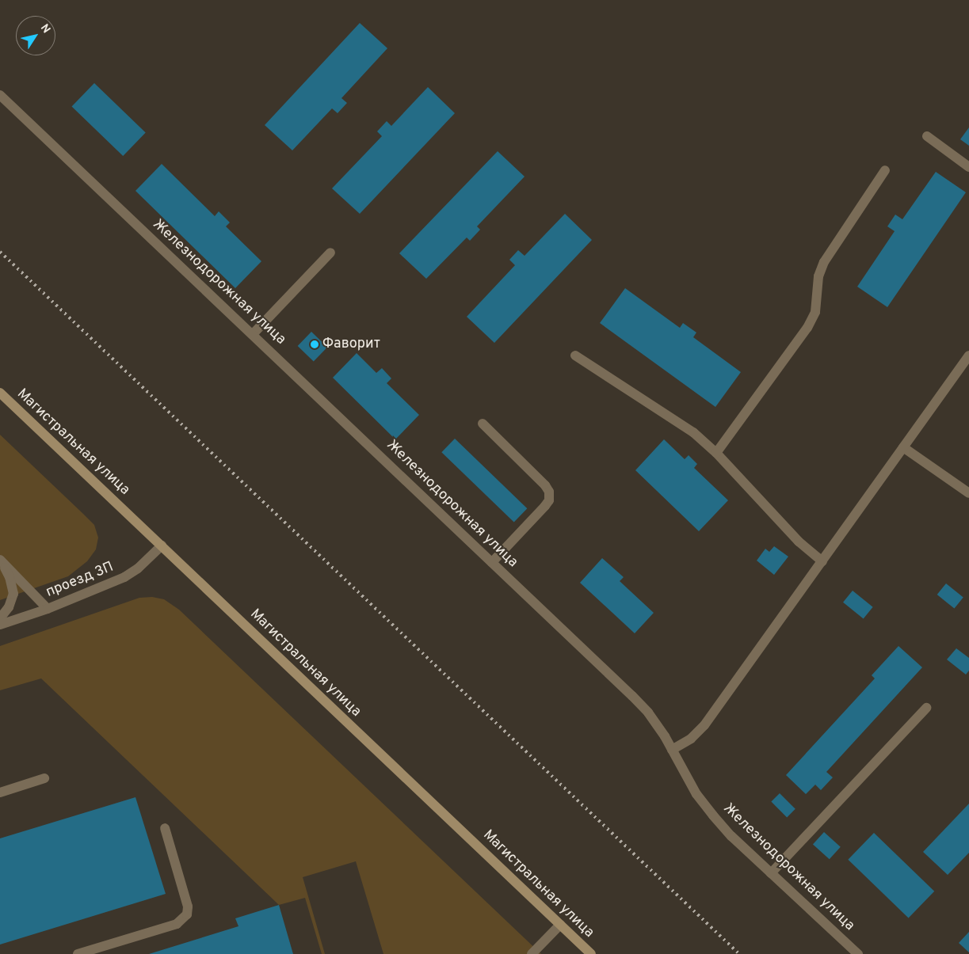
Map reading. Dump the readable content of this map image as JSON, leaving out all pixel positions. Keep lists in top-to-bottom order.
{
  "streets": {
    "main road": ["Магистральная улица"],
    "street": ["Железнодорожная улица", "проезд 3П"]
  },
  "crossings": [
    ["Магистральная улица", "проезд 3П"]
  ],
  "places": ["Фаворит"],
  "north": "top right"
}
